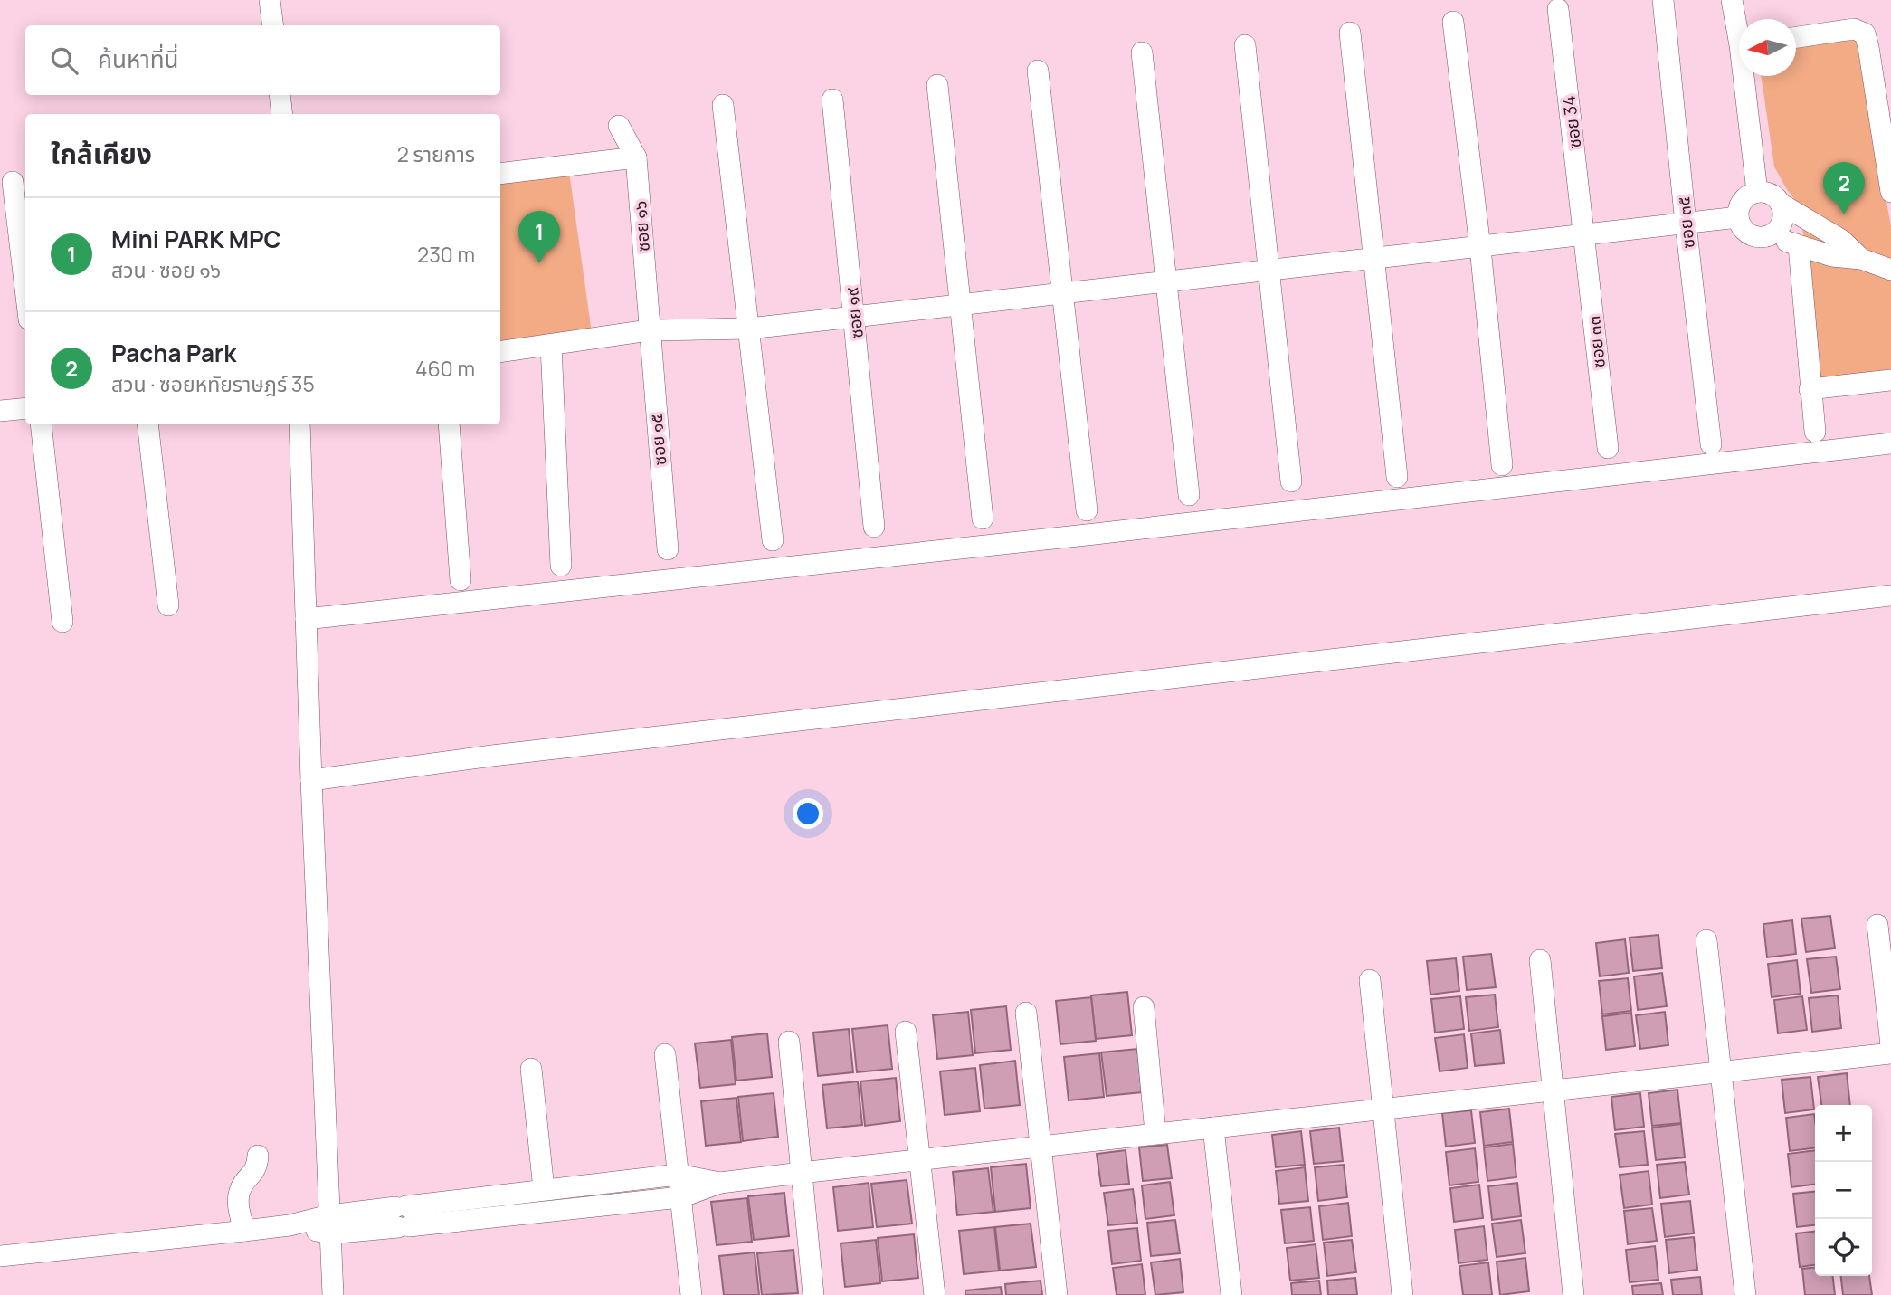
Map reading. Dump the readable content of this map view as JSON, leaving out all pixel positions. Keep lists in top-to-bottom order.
{
  "streets": {
    "street": [
      "ซอย 34",
      "ซอย ๓๕",
      "ซอย ๑๖",
      "ซอย ๑๙",
      "ซอย ๓๓",
      "ซอย ๑๕"
    ]
  },
  "crossings": [
    ["ซอย 34", "ซอย ๓๓"],
    ["ซอย ๑๖", "ซอย ๑๕"]
  ],
  "north": "left",
  "page": {
    "search": "ค้นหาที่นี่",
    "heading": ["ใกล้เคียง", "2 รายการ"],
    "pins": ["2", "1"],
    "list": [
      {
        "mark": "1",
        "name": "Mini PARK MPC",
        "note": "สวน · ซอย ๑๖",
        "value": "230 m"
      },
      {
        "mark": "2",
        "name": "Pacha Park",
        "note": "สวน · ซอยหทัยราษฎร์ 35",
        "value": "460 m"
      }
    ],
    "map_buttons": ["+", "−"]
  }
}
